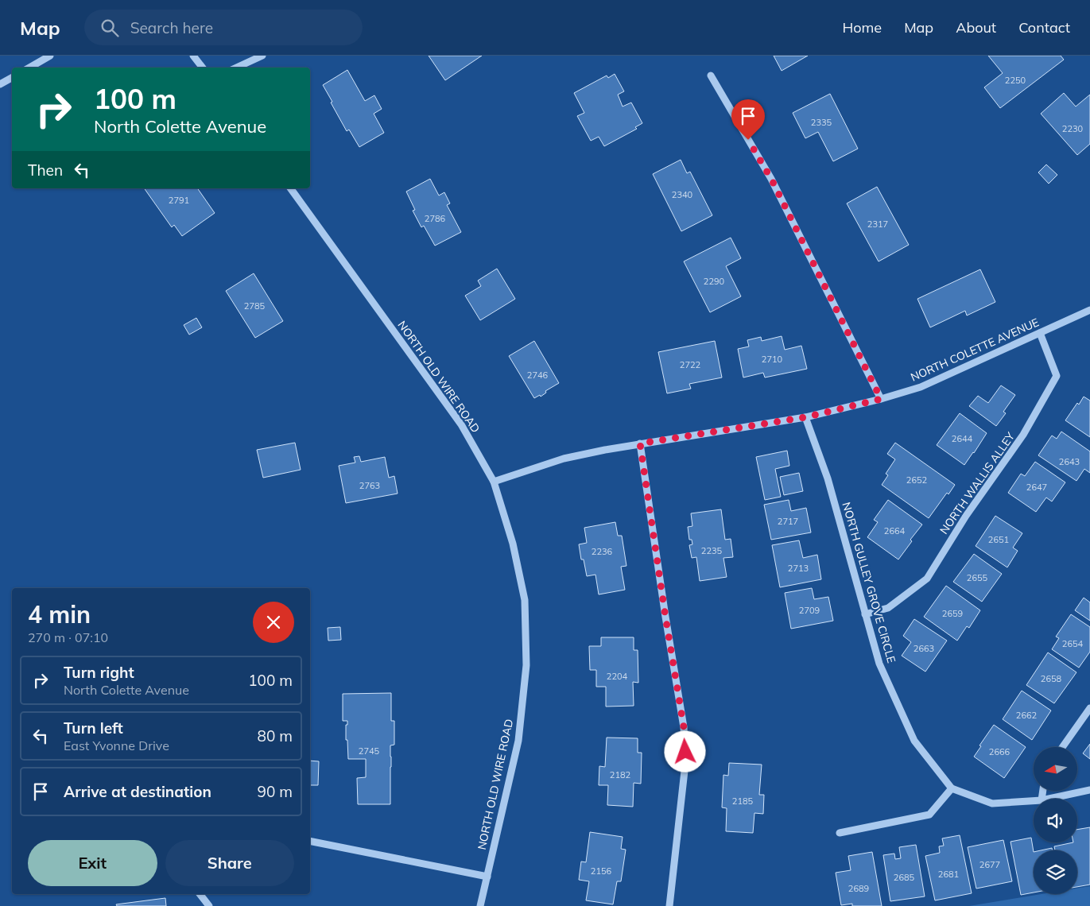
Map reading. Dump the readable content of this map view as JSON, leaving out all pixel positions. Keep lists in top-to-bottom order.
{
  "streets": {
    "street": [
      "NORTH COLETTE AVENUE",
      "NORTH OLD WIRE ROAD",
      "NORTH WALLIS ALLEY",
      "NORTH GULLEY GROVE CIRCLE"
    ]
  },
  "crossings": [
    ["NORTH COLETTE AVENUE", "NORTH OLD WIRE ROAD"],
    ["NORTH COLETTE AVENUE", "NORTH WALLIS ALLEY"],
    ["NORTH COLETTE AVENUE", "NORTH GULLEY GROVE CIRCLE"],
    ["NORTH WALLIS ALLEY", "NORTH GULLEY GROVE CIRCLE"]
  ],
  "house_numbers": [
    "2250",
    "2335",
    "2230",
    "2340",
    "2791",
    "2786",
    "2317",
    "2290",
    "2785",
    "2710",
    "2722",
    "2746",
    "2644",
    "2643",
    "2652",
    "2763",
    "2647",
    "2717",
    "2664",
    "2651",
    "2235",
    "2236",
    "2713",
    "2655",
    "2709",
    "2659",
    "2654",
    "2663",
    "2204",
    "2658",
    "2662",
    "2745",
    "2666",
    "2182",
    "2185",
    "2677",
    "2156",
    "2681",
    "2685",
    "2689"
  ],
  "north": "left",
  "page": {
    "header": "Map",
    "search": "Search here",
    "nav": [
      "Home",
      "Map",
      "About",
      "Contact"
    ],
    "turn": ["100 m", "North Colette Avenue"],
    "then": "Then",
    "heading": ["4 min", "270 m · 07:10"],
    "list": [
      {
        "name": "Turn right",
        "note": "North Colette Avenue",
        "value": "100 m"
      },
      {
        "name": "Turn left",
        "note": "East Yvonne Drive",
        "value": "80 m"
      },
      {
        "name": "Arrive at destination",
        "value": "90 m"
      }
    ],
    "buttons": ["Exit", "Share"]
  }
}
